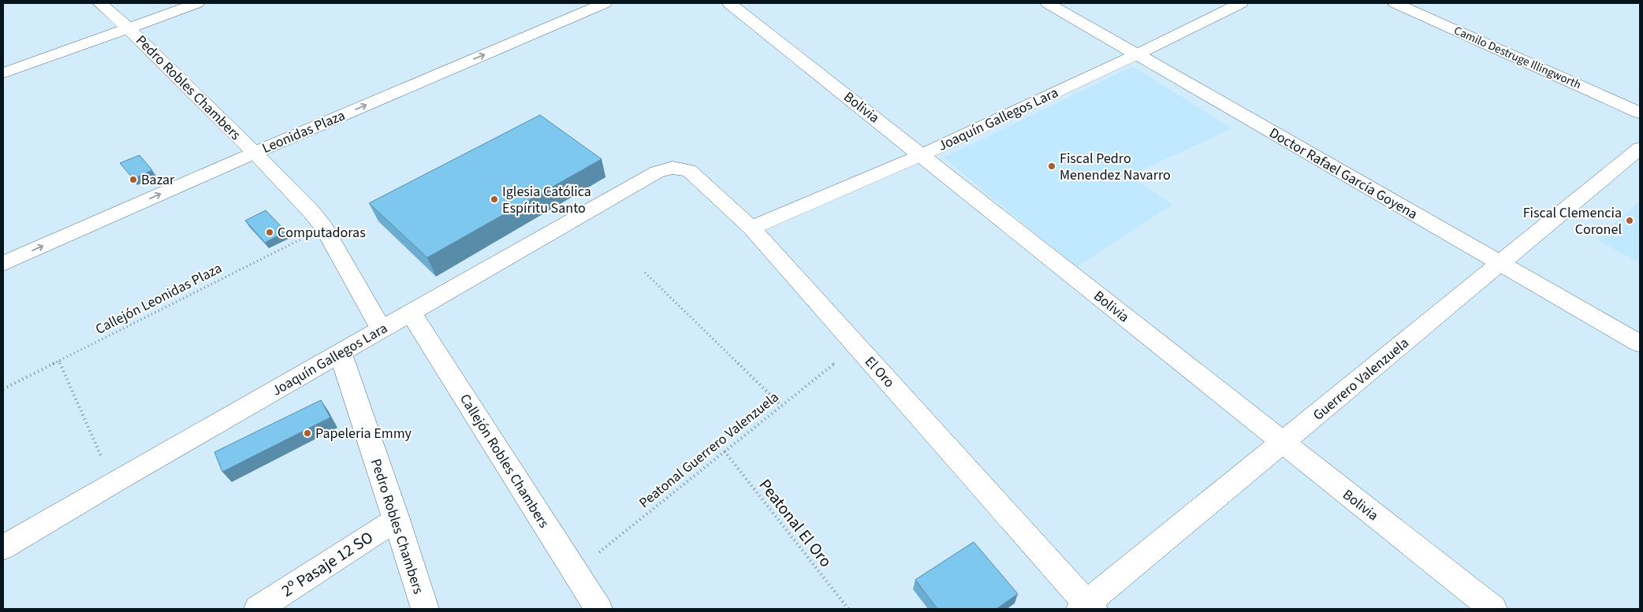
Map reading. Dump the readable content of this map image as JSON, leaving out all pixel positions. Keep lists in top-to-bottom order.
{
  "streets": {
    "street": [
      "Camilo Destruge Illingworth",
      "Pedro Robles Chambers",
      "Bolivia",
      "Joaquín Gallegos Lara",
      "Leonidas Plaza",
      "Doctor Rafael García Goyena",
      "El Oro",
      "Guerrero Valenzuela",
      "Callejón Robles Chambers",
      "2º Pasaje 12 SO"
    ],
    "path": ["Callejón Leonidas Plaza", "Peatonal Guerrero Valenzuela", "Peatonal El Oro"]
  },
  "crossings": [
    ["Pedro Robles Chambers", "Joaquín Gallegos Lara"],
    ["Pedro Robles Chambers", "Leonidas Plaza"],
    ["Pedro Robles Chambers", "Callejón Leonidas Plaza"],
    ["Pedro Robles Chambers", "2º Pasaje 12 SO"],
    ["Bolivia", "Joaquín Gallegos Lara"],
    ["Bolivia", "Guerrero Valenzuela"],
    ["Joaquín Gallegos Lara", "Doctor Rafael García Goyena"],
    ["Joaquín Gallegos Lara", "El Oro"],
    ["Joaquín Gallegos Lara", "Callejón Robles Chambers"],
    ["Doctor Rafael García Goyena", "Guerrero Valenzuela"],
    ["El Oro", "Guerrero Valenzuela"],
    ["El Oro", "Peatonal Guerrero Valenzuela"],
    ["Peatonal Guerrero Valenzuela", "Callejón Robles Chambers"],
    ["Peatonal Guerrero Valenzuela", "Peatonal El Oro"]
  ],
  "places": [
    "Fiscal Pedro Menendez Navarro",
    "Bazar",
    "Iglesia Católica Espíritu Santo",
    "Fiscal Clemencia Coronel",
    "Computadoras",
    "Papeleria Emmy"
  ]
}
